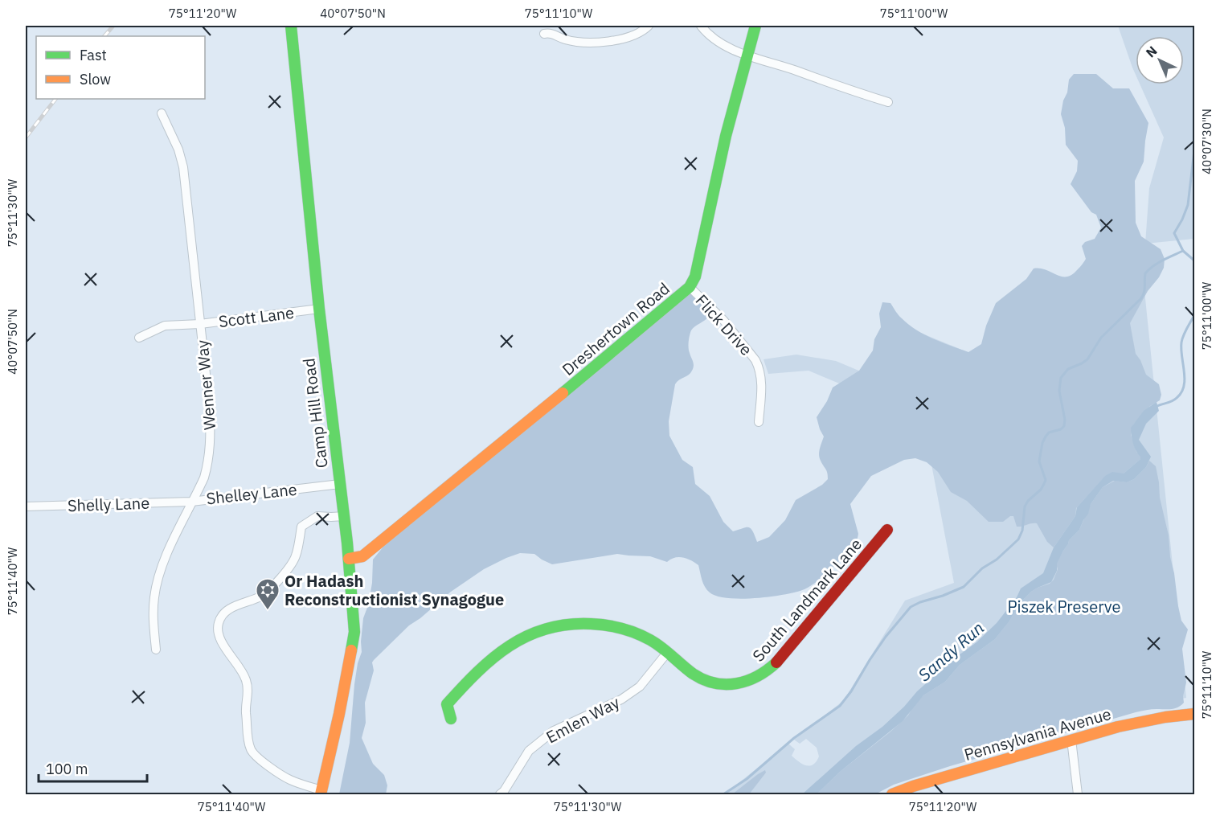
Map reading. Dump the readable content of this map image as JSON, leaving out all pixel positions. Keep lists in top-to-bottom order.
{
  "streets": {
    "street": [
      "Scott Lane",
      "Flick Drive",
      "Dreshertown Road",
      "Wenner Way",
      "Camp Hill Road",
      "Shelley Lane",
      "Shelly Lane",
      "South Landmark Lane",
      "Emlen Way",
      "Pennsylvania Avenue"
    ]
  },
  "crossings": [
    ["Scott Lane", "Wenner Way"],
    ["Scott Lane", "Camp Hill Road"],
    ["Flick Drive", "Dreshertown Road"],
    ["Dreshertown Road", "Camp Hill Road"],
    ["Wenner Way", "Shelley Lane"],
    ["Wenner Way", "Shelly Lane"],
    ["Camp Hill Road", "Shelley Lane"],
    ["Shelley Lane", "Shelly Lane"],
    ["South Landmark Lane", "Emlen Way"]
  ],
  "water": ["Sandy Run"],
  "parks": ["Piszek Preserve"],
  "places": {
    "synagogue": ["Or Hadash Reconstructionist Synagogue"]
  },
  "legend": ["Fast", "Slow"],
  "scale_bar": "100 m",
  "north": "top left",
  "coordinates": [
    "75°11'20\"W",
    "40°07'50\"N",
    "75°11'10\"W",
    "75°11'00\"W",
    "40°07'30\"N",
    "75°11'30\"W",
    "75°11'40\"W"
  ]
}
